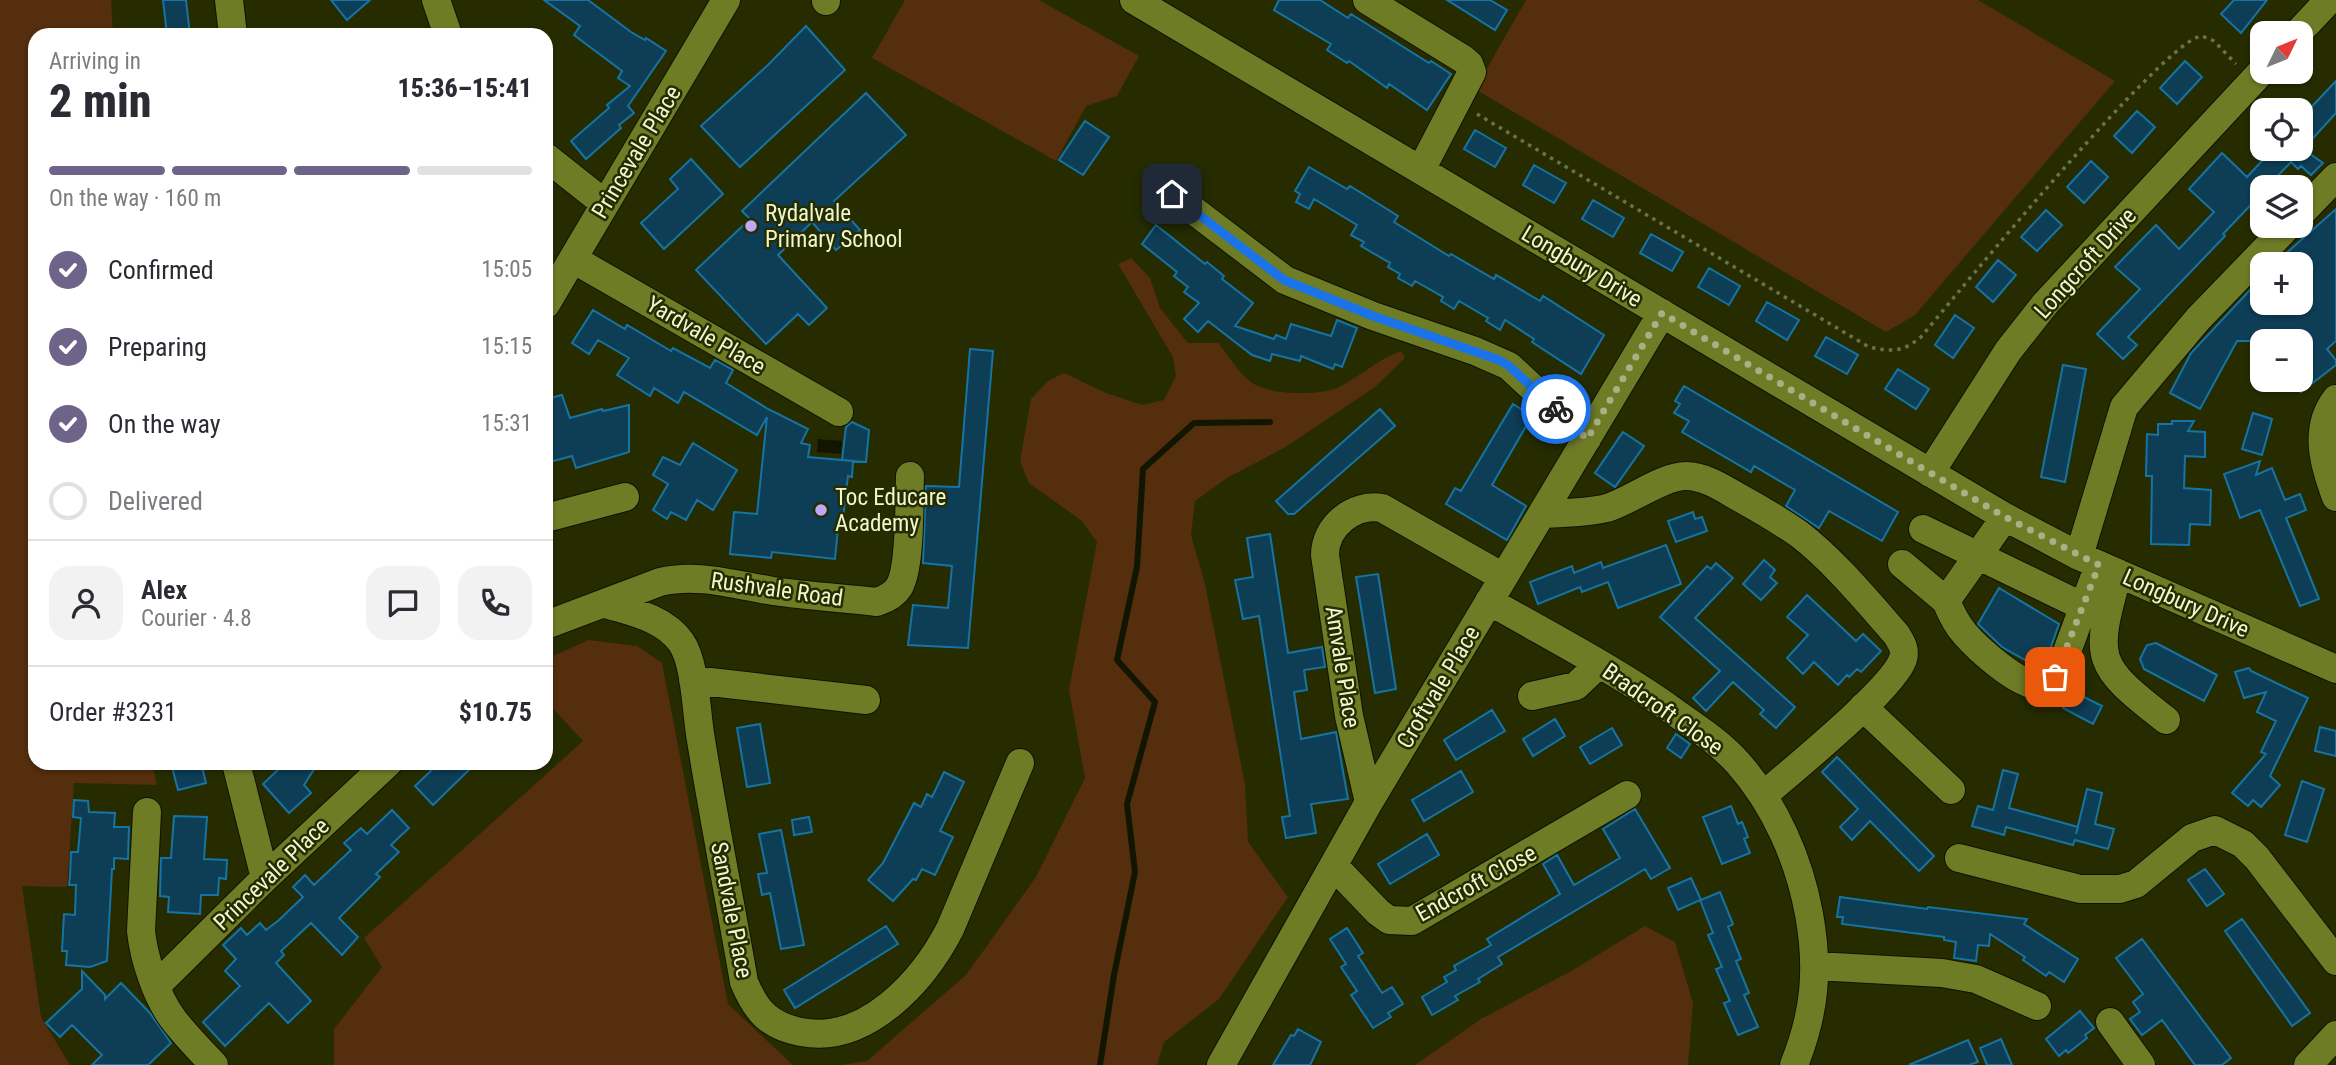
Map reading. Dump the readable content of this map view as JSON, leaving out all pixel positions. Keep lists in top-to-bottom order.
{
  "streets": {
    "street": [
      "Princevale Place",
      "Longcroft Drive",
      "Longbury Drive",
      "Yardvale Place",
      "Rushvale Road",
      "Amvale Place",
      "Croftvale Place",
      "Bradcroft Close",
      "Endcroft Close",
      "Sandvale Place"
    ]
  },
  "crossings": [
    ["Princevale Place", "Yardvale Place"],
    ["Longcroft Drive", "Longbury Drive"],
    ["Longbury Drive", "Croftvale Place"],
    ["Rushvale Road", "Sandvale Place"],
    ["Amvale Place", "Croftvale Place"],
    ["Croftvale Place", "Bradcroft Close"],
    ["Croftvale Place", "Endcroft Close"]
  ],
  "places": ["Rydalvale Primary School", "Toc Educare Academy"],
  "north": "top right",
  "page": {
    "map_buttons": ["+", "−"],
    "heading": ["2 min", "Arriving in", "15:36–15:41"],
    "panel": [
      "Alex",
      "Courier · 4.8",
      "Order #3231",
      "$10.75"
    ],
    "bar": "On the way · 160 m",
    "list": [
      ["Confirmed", "15:05"],
      ["Preparing", "15:15"],
      ["On the way", "15:31"],
      "Delivered"
    ]
  }
}
